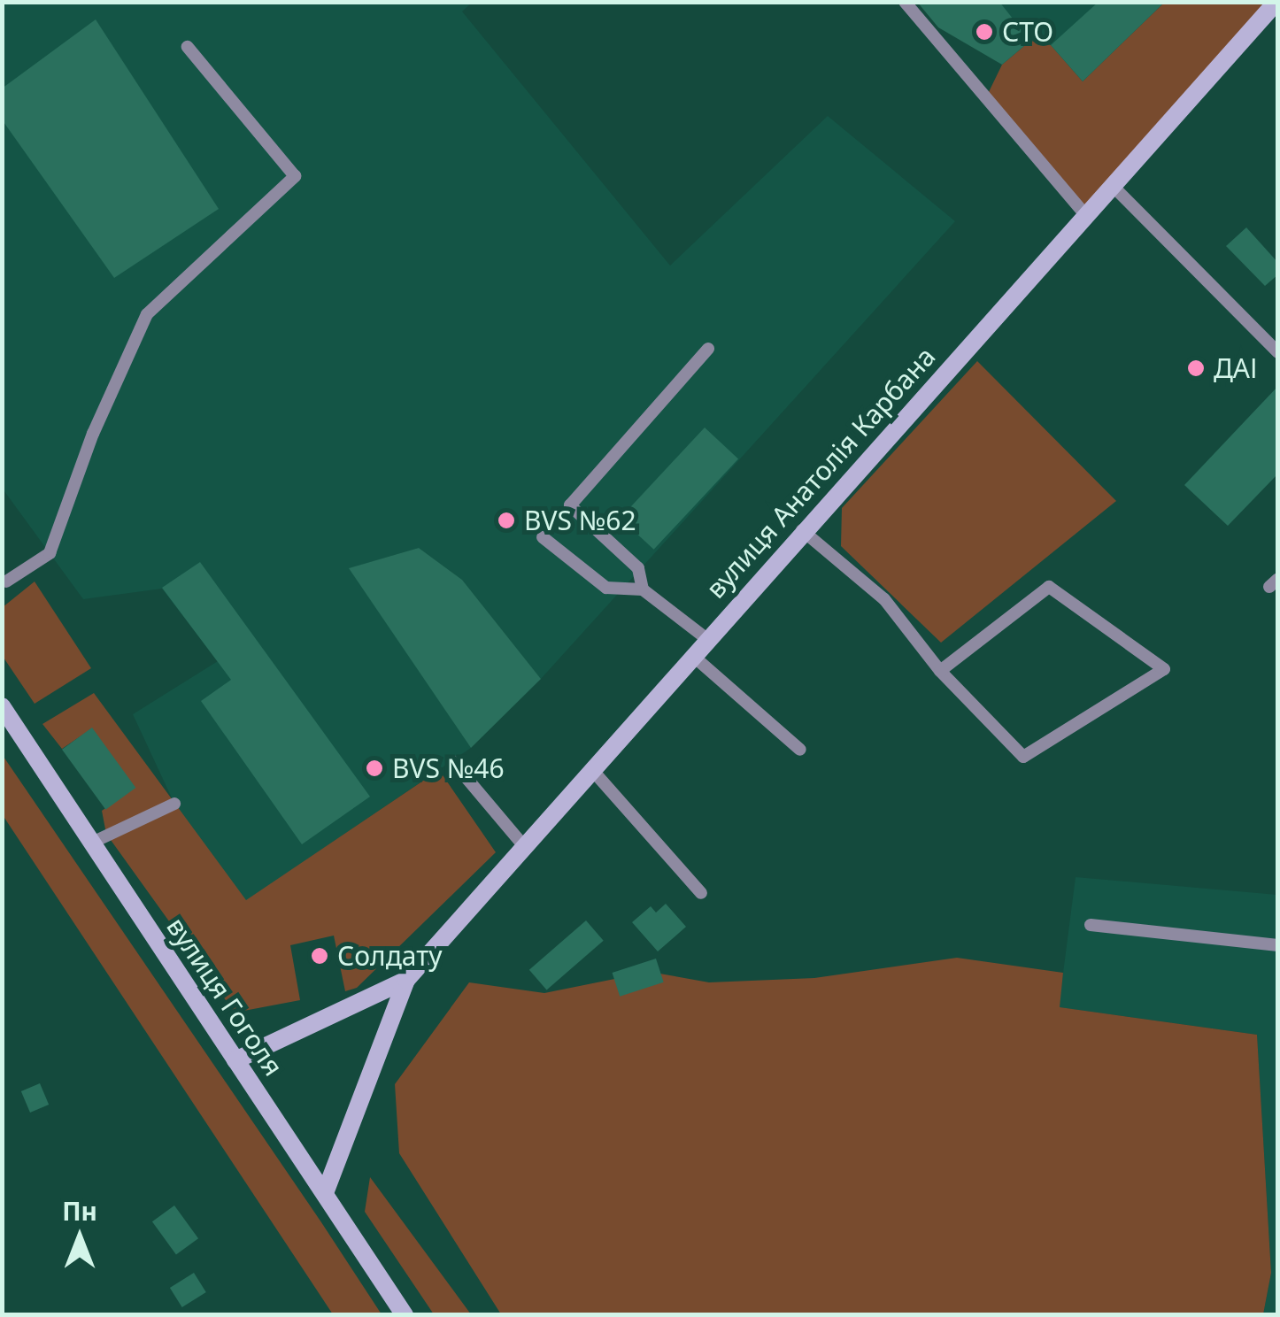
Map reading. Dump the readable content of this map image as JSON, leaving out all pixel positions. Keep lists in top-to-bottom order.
{
  "streets": {
    "street": ["вулиця Анатолія Карбана", "вулиця Гоголя"]
  },
  "places": [
    "СТО",
    "ДАІ",
    "BVS №62",
    "BVS №46",
    "Солдату"
  ],
  "north": "top"
}
